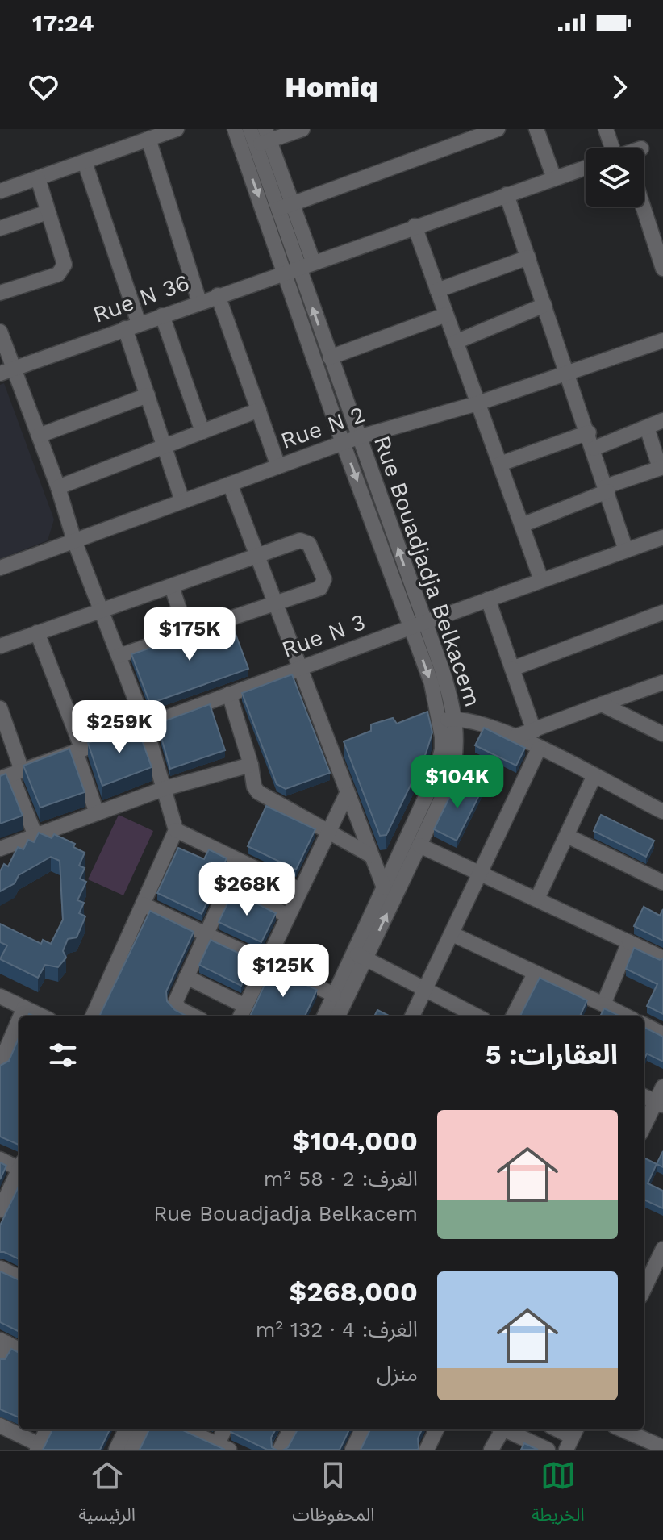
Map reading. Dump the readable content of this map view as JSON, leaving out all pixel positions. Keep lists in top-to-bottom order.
{
  "streets": {
    "street": [
      "Rue N 36",
      "Rue N 2",
      "Rue Bouadjadja Belkacem",
      "Rue N 3"
    ]
  },
  "crossings": [
    ["Rue N 36", "Rue Bouadjadja Belkacem"],
    ["Rue N 2", "Rue Bouadjadja Belkacem"],
    ["Rue Bouadjadja Belkacem", "Rue N 3"]
  ],
  "page": {
    "status": "17:24",
    "header": "Homiq",
    "price": [
      "$175K",
      "$259K",
      "$104K",
      "$268K",
      "$125K"
    ],
    "heading": "العقارات: 5",
    "list": [
      {
        "name": "$104,000",
        "note": "الغرف: 2 · 58 m² · Rue Bouadjadja Belkacem"
      },
      {
        "name": "$268,000",
        "note": "الغرف: 4 · 132 m² · منزل"
      }
    ],
    "tabs": ["الخريطة", "المحفوظات", "الرئيسية"]
  }
}
